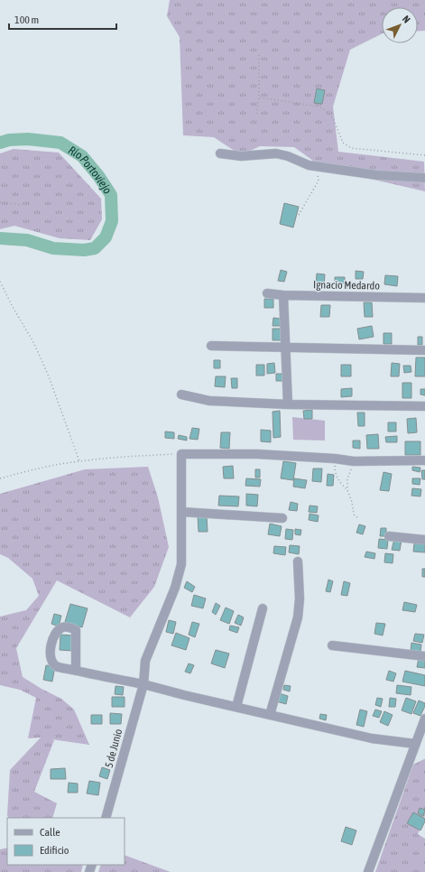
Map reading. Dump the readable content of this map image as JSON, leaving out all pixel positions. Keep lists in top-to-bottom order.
{
  "streets": {
    "street": ["Ignacio Medardo", "5 de Junio"]
  },
  "water": ["Río Portoviejo"],
  "legend": ["Calle", "Edificio"],
  "scale_bar": "100 m",
  "north": "top right"
}
